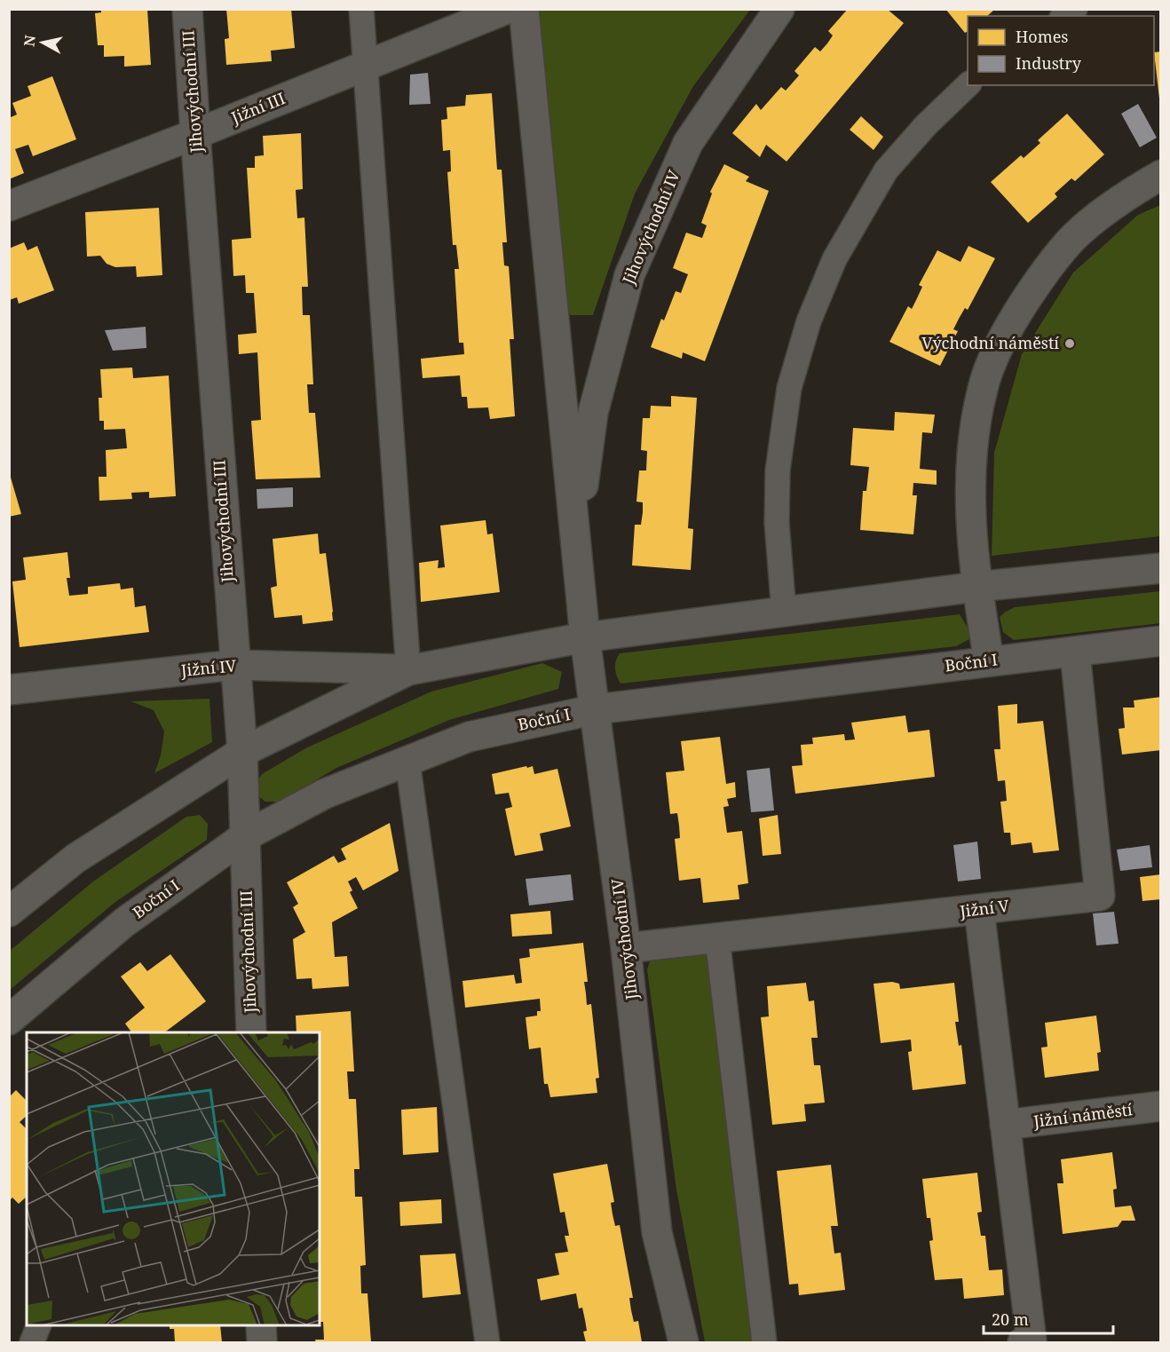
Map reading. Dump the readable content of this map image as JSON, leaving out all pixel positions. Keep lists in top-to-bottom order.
{
  "streets": {
    "street": [
      "Jihovýchodní III",
      "Jižní III",
      "Jihovýchodní IV",
      "Boční I",
      "Jižní IV",
      "Jižní V",
      "Jižní náměstí"
    ]
  },
  "crossings": [
    ["Jihovýchodní III", "Jižní III"],
    ["Jihovýchodní III", "Boční I"],
    ["Jihovýchodní III", "Jižní IV"],
    ["Jihovýchodní IV", "Boční I"],
    ["Jihovýchodní IV", "Jižní V"],
    ["Boční I", "Jižní V"]
  ],
  "places": ["Východní náměstí"],
  "legend": ["Homes", "Industry"],
  "scale_bar": "20 m",
  "north": "left"
}
